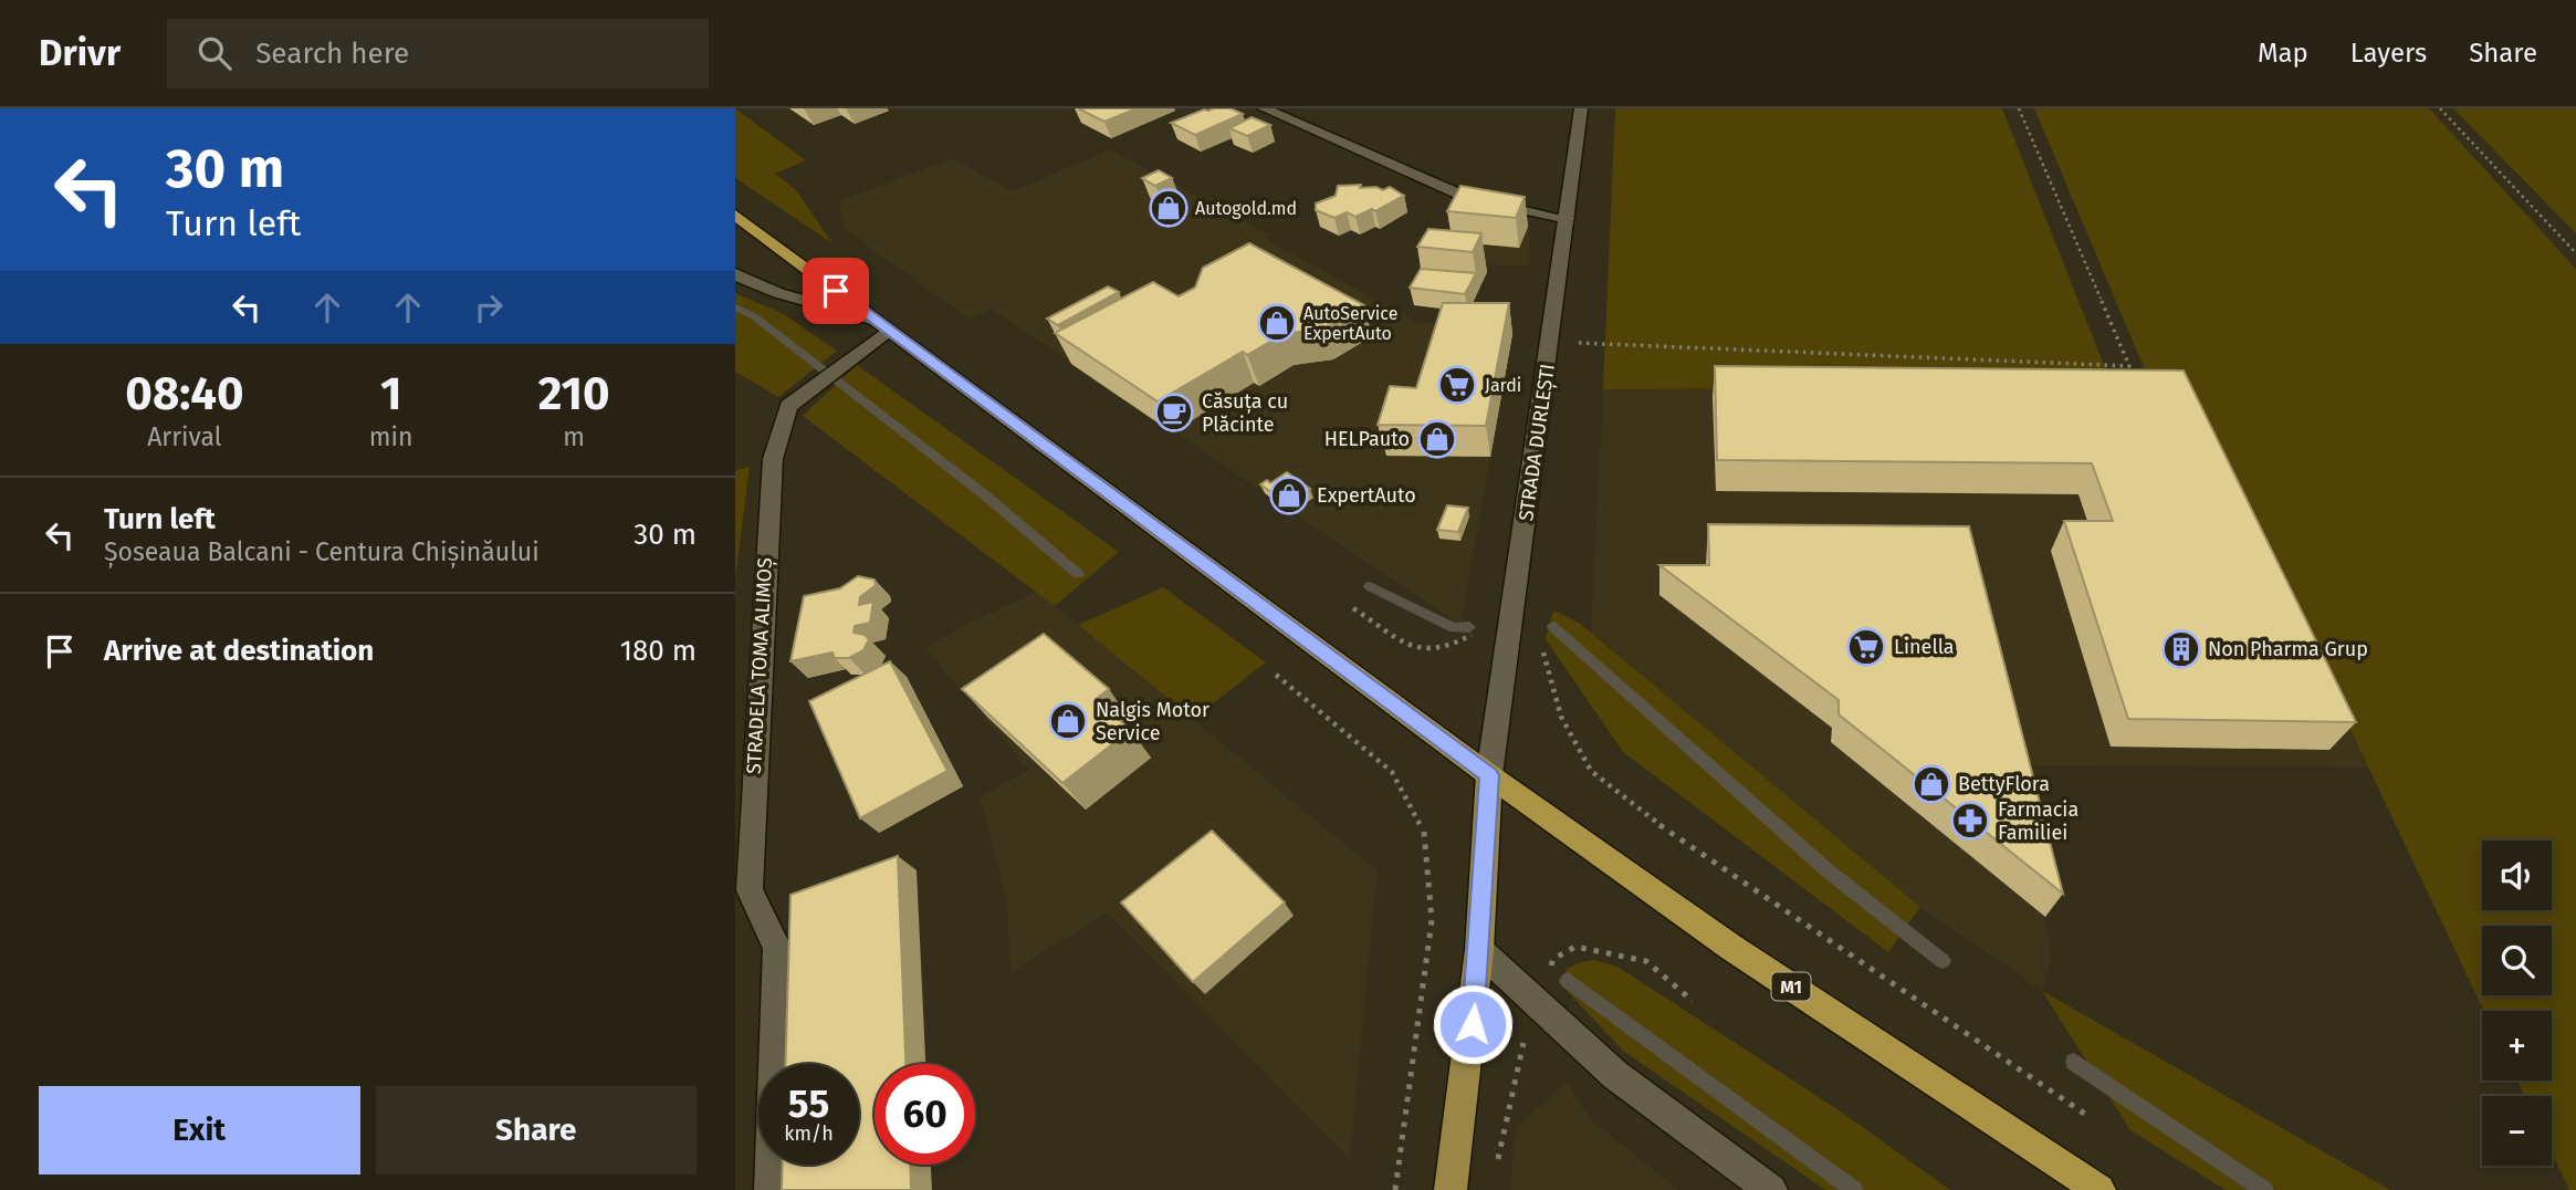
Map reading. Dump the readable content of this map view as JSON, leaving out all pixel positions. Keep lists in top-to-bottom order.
{
  "streets": {
    "highway": ["M1"],
    "street": ["STRADA DURLEȘTI", "STRADELA TOMA ALIMOȘ"]
  },
  "crossings": [
    ["STRADA DURLEȘTI", "M1"],
    ["STRADELA TOMA ALIMOȘ", "M1"]
  ],
  "places": {
    "shop": [
      "Autogold.md",
      "AutoService ExpertAuto",
      "HELPauto",
      "ExpertAuto",
      "Nalgis Motor Service",
      "BettyFlora"
    ],
    "supermarket": ["Jardi", "Linella"],
    "cafe": ["Căsuța cu Plăcinte"],
    "building": ["Non Pharma Grup"],
    "pharmacy": ["Farmacia Familiei"]
  },
  "page": {
    "header": "Drivr",
    "search": "Search here",
    "nav": ["Map", "Layers", "Share"],
    "turn": ["30 m", "Turn left"],
    "eta": [
      "08:40",
      "Arrival",
      "1",
      "min",
      "210",
      "m"
    ],
    "list": [
      {
        "name": "Turn left",
        "note": "Șoseaua Balcani - Centura Chișinăului",
        "value": "30 m"
      },
      {
        "name": "Arrive at destination",
        "value": "180 m"
      }
    ],
    "map_buttons": ["+", "−"],
    "speed": "55 km/h",
    "limit": "60",
    "buttons": ["Exit", "Share"]
  }
}
